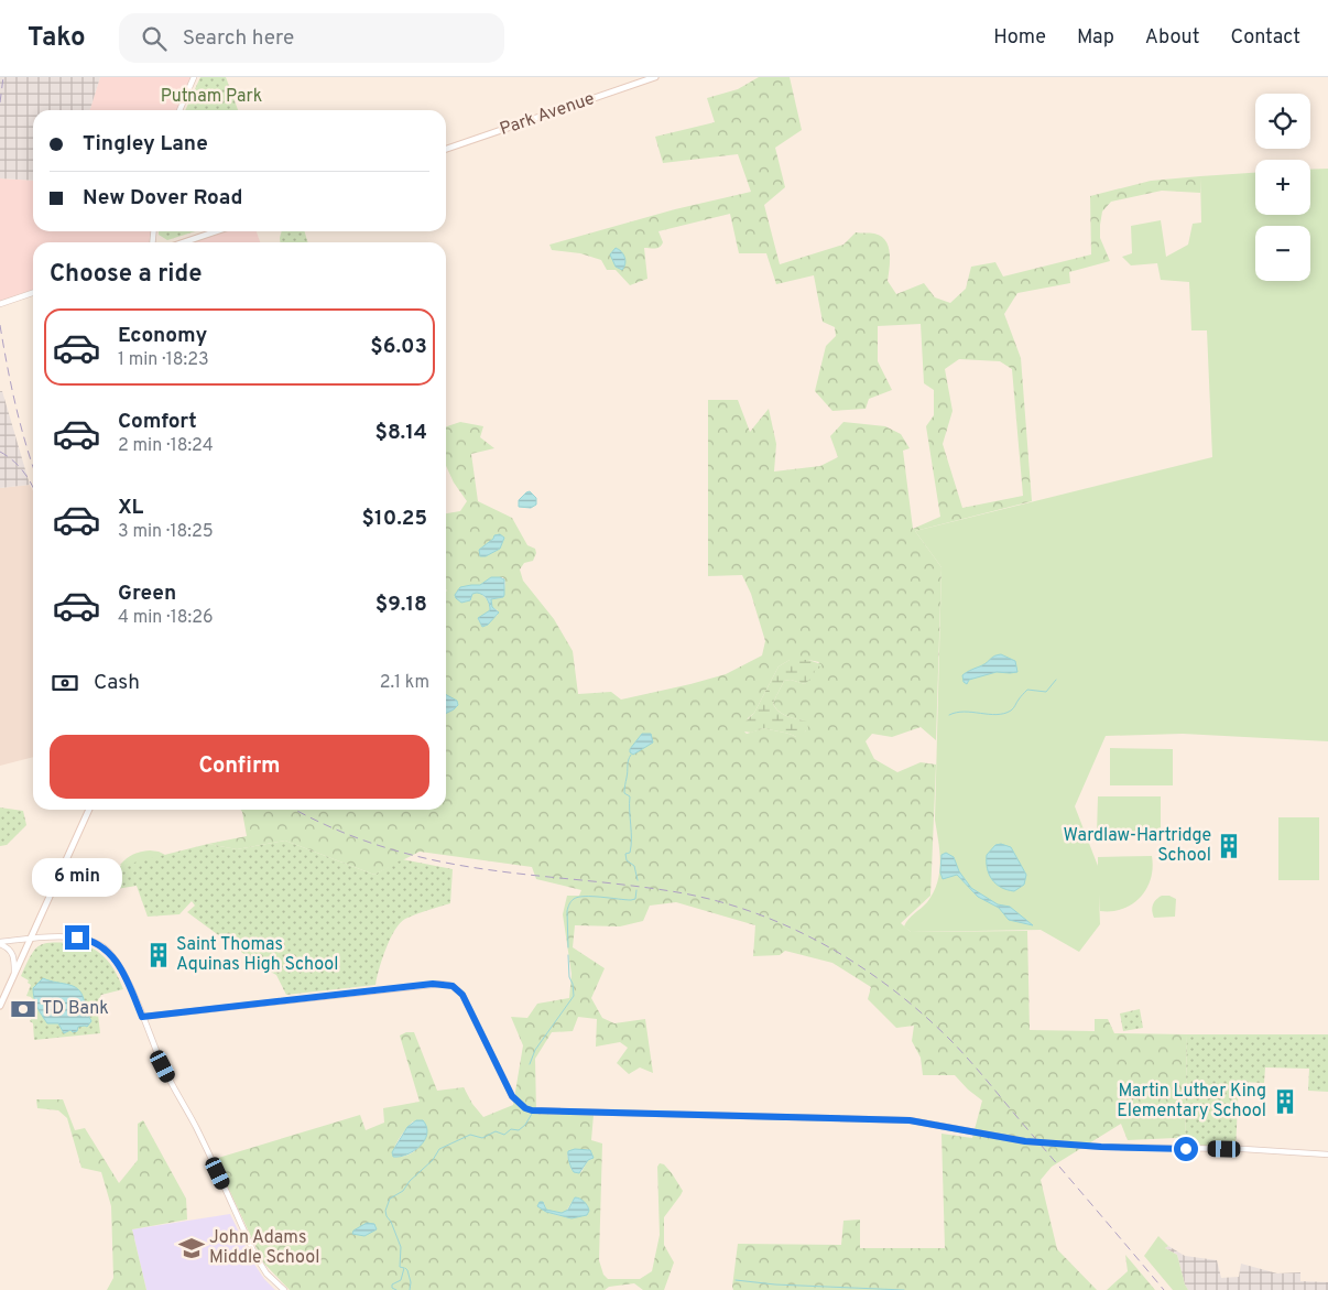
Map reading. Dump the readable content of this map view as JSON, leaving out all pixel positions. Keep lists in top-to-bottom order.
{
  "streets": {
    "main road": ["Park Avenue"]
  },
  "parks": ["Putnam Park"],
  "places": {
    "building": ["Wardlaw-Hartridge School", "Saint Thomas Aquinas High School", "Martin Luther King Elementary School"],
    "bank": ["TD Bank"],
    "school or university": ["John Adams Middle School"]
  },
  "page": {
    "header": "Tako",
    "search": "Search here",
    "nav": [
      "Home",
      "Map",
      "About",
      "Contact"
    ],
    "map_buttons": ["+", "−"],
    "banner": ["Tingley Lane", "New Dover Road"],
    "heading": "Choose a ride",
    "list": [
      {
        "name": "Economy",
        "note": "1 min · 18:23",
        "value": "$6.03"
      },
      {
        "name": "Comfort",
        "note": "2 min · 18:24",
        "value": "$8.14"
      },
      {
        "name": "XL",
        "note": "3 min · 18:25",
        "value": "$10.25"
      },
      {
        "name": "Green",
        "note": "4 min · 18:26",
        "value": "$9.18"
      }
    ],
    "pay": ["Cash", "2.1 km"],
    "buttons": "Confirm",
    "bubble": "6 min"
  }
}
